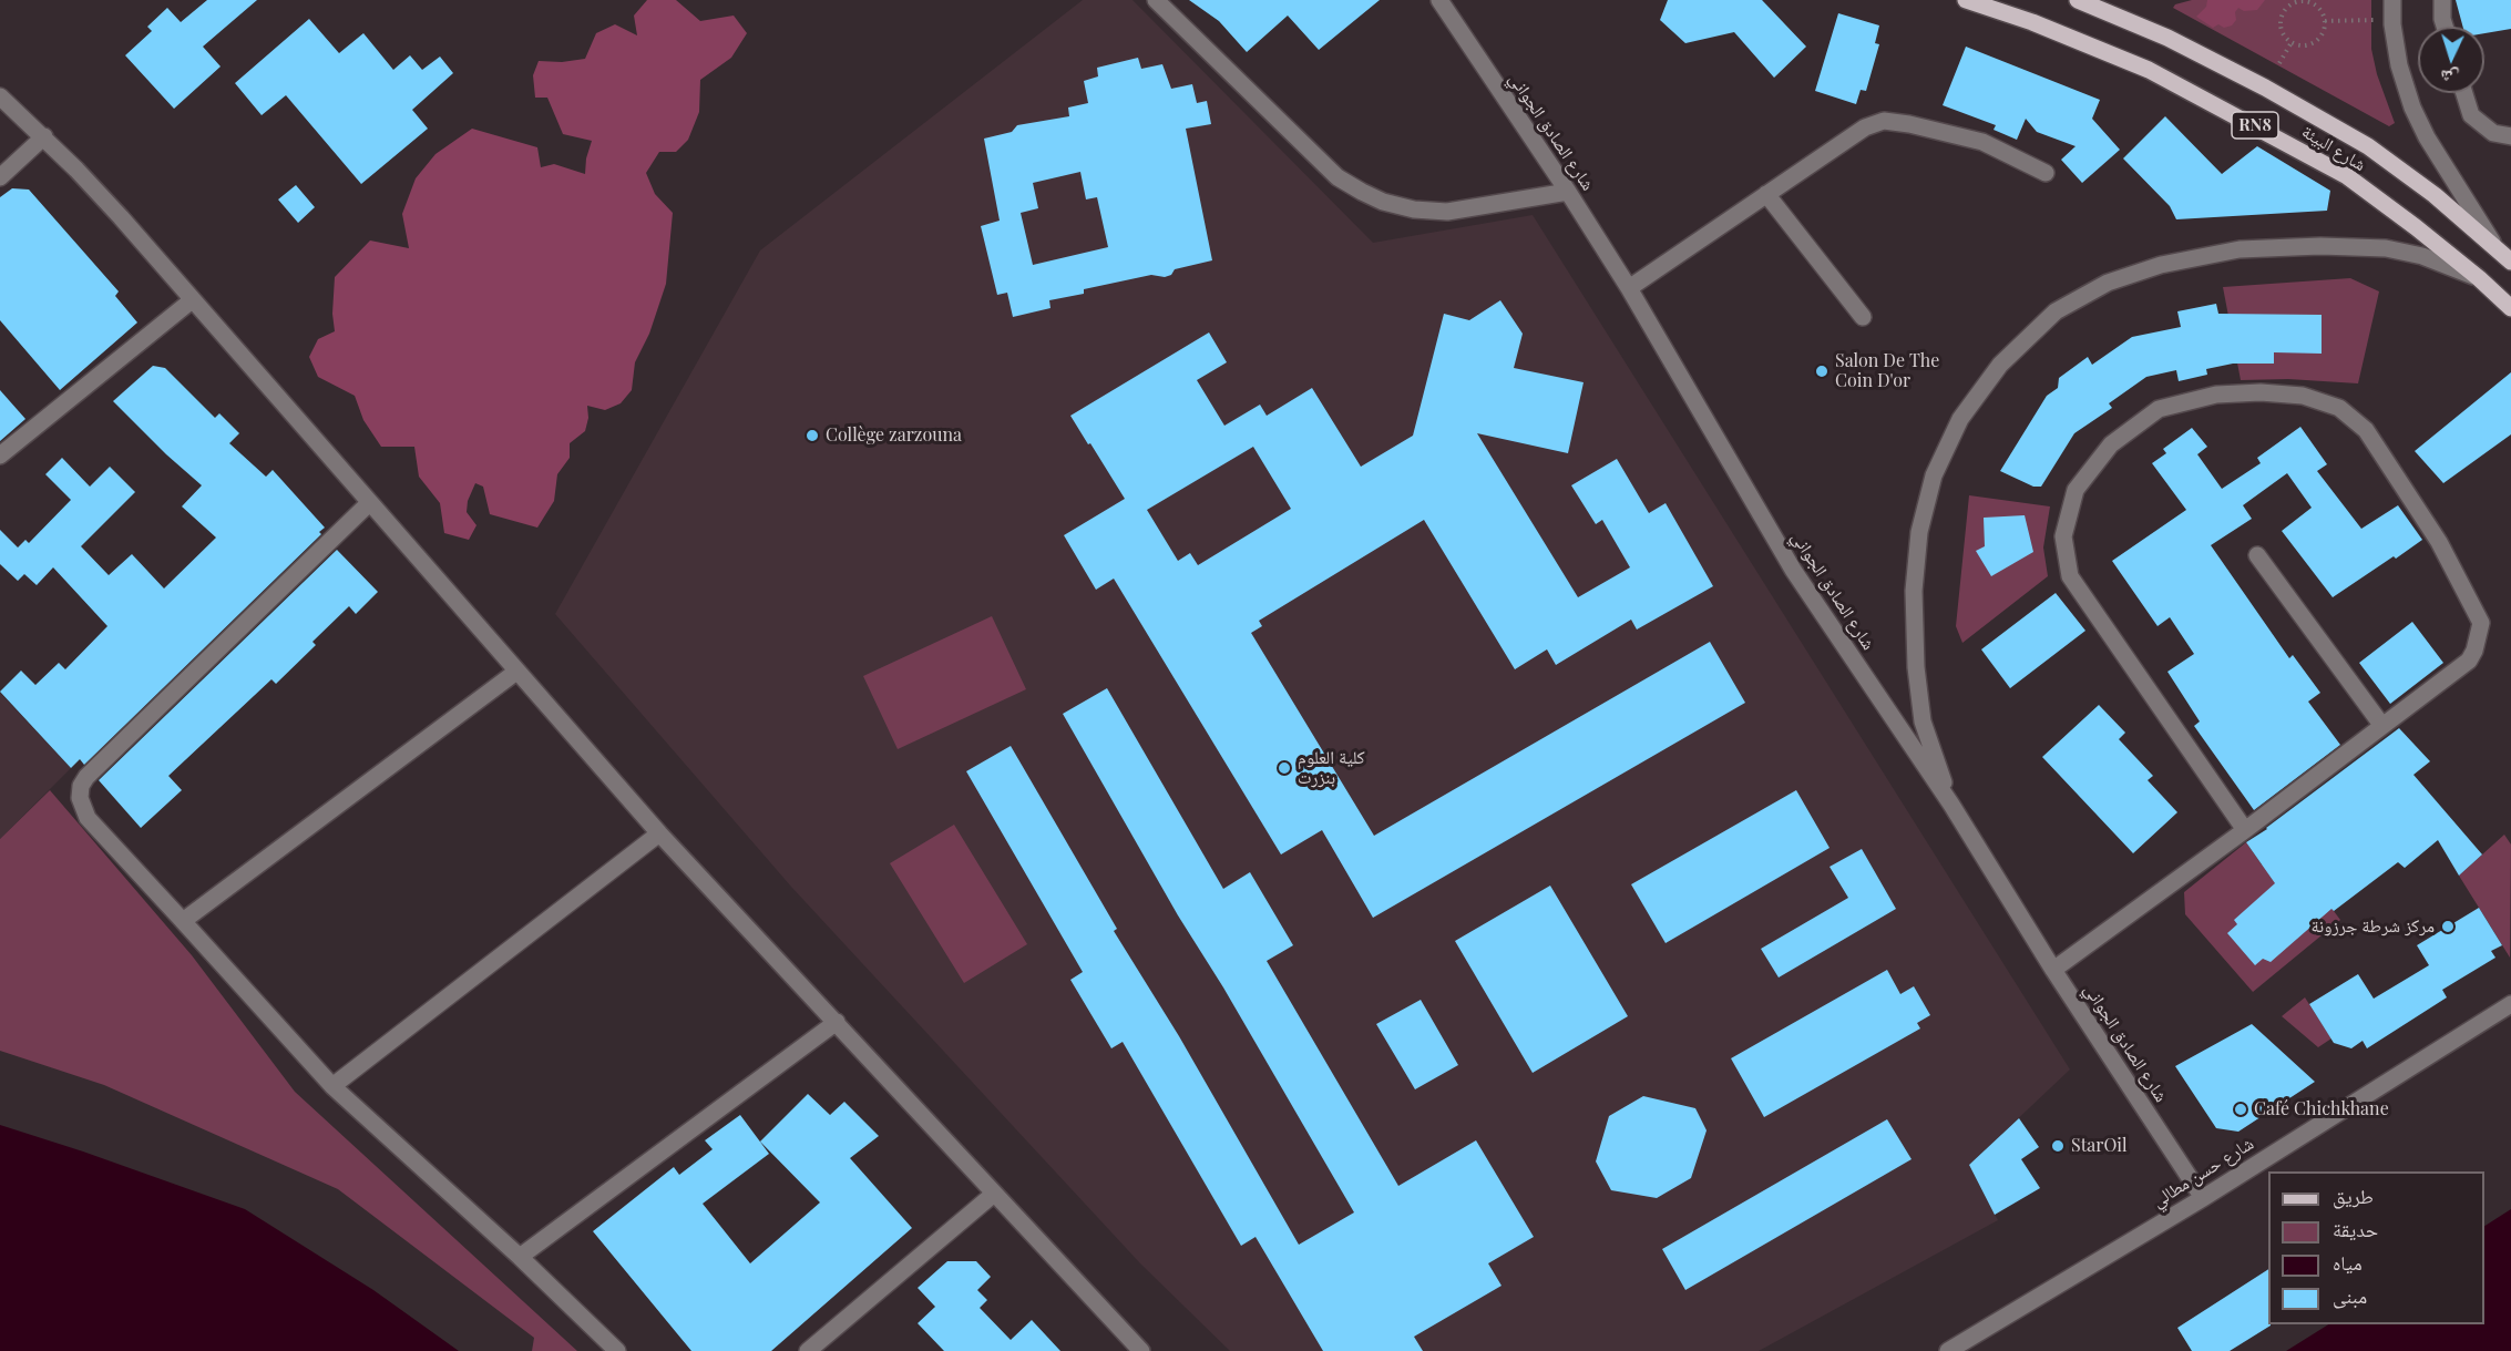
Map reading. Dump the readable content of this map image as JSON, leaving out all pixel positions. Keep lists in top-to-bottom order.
{
  "streets": {
    "main road": ["RN8", "شارع البيئة"],
    "street": ["شارع الصادق الجواني", "شارع حسن مطالي"]
  },
  "crossings": [
    ["شارع الصادق الجواني", "شارع حسن مطالي"]
  ],
  "places": [
    "Salon De The Coin D'or",
    "Collège zarzouna",
    "كلية العلوم بنزرت",
    "مركز شرطة جرزونة",
    "Café Chichkhane",
    "StarOil"
  ],
  "legend": [
    "طريق",
    "حديقة",
    "مياه",
    "مبنى"
  ],
  "north": "bottom"
}
